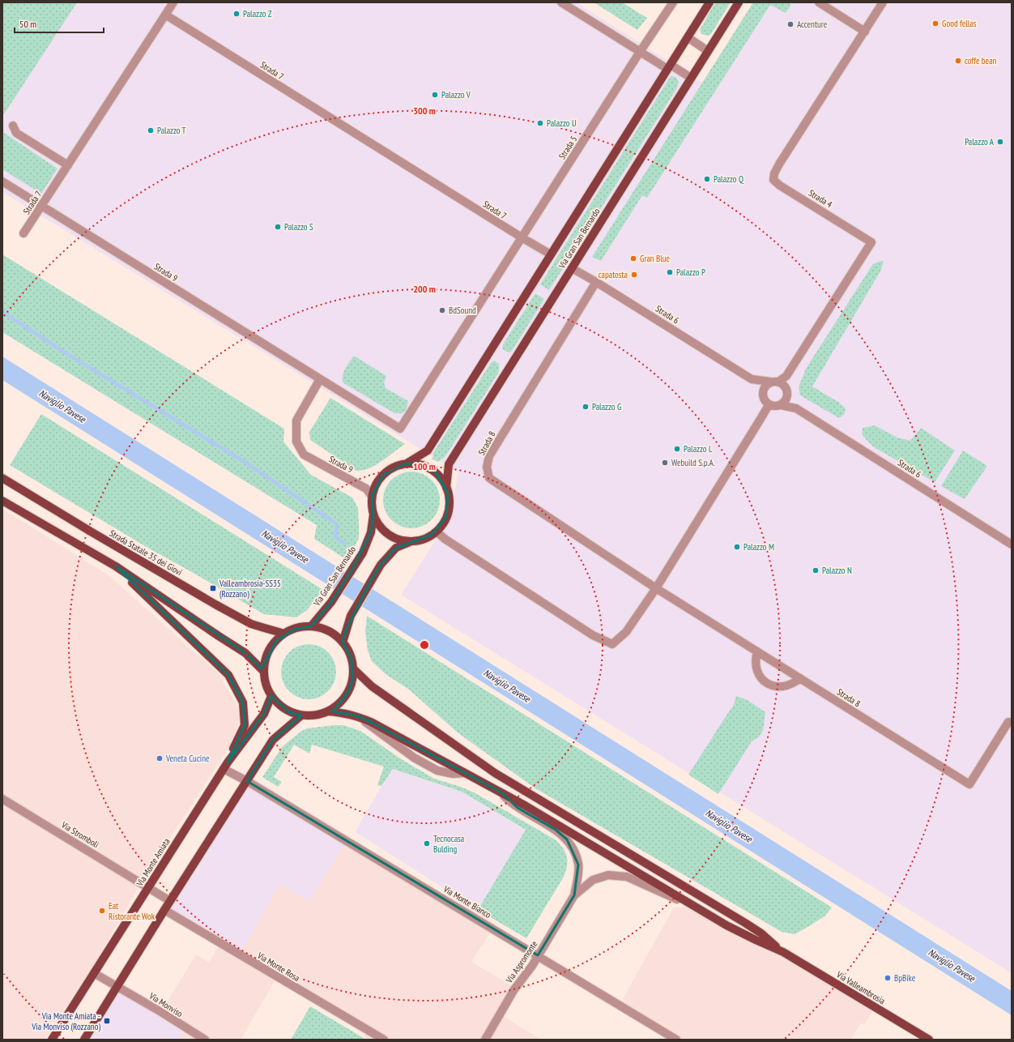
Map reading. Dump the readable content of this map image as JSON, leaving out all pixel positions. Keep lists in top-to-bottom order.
{
  "streets": {
    "main road": [
      "Via Gran San Bernardo",
      "Strada Statale 35 dei Giovi",
      "Via Monte Amiata",
      "Via Valleambrosia"
    ],
    "street": [
      "Strada 7",
      "Strada 5",
      "Strada 4",
      "Strada 9",
      "Strada 6",
      "Strada 8",
      "Via Stromboli",
      "Via Monte Bianco",
      "Via Aspromonte",
      "Via Monte Rosa",
      "Via Monviso"
    ]
  },
  "crossings": [
    ["Strada 7", "Strada 5"],
    ["Strada 7", "Via Gran San Bernardo"],
    ["Strada 7", "Strada 9"],
    ["Strada 5", "Strada 9"],
    ["Strada 4", "Strada 6"],
    ["Via Gran San Bernardo", "Strada 9"],
    ["Via Gran San Bernardo", "Strada 6"],
    ["Via Gran San Bernardo", "Strada Statale 35 dei Giovi"],
    ["Via Gran San Bernardo", "Via Monte Amiata"],
    ["Strada 6", "Strada 8"],
    ["Strada Statale 35 dei Giovi", "Via Monte Amiata"],
    ["Via Stromboli", "Via Monte Amiata"],
    ["Via Monte Amiata", "Via Monte Bianco"],
    ["Via Monte Amiata", "Via Monviso"],
    ["Via Monte Bianco", "Via Aspromonte"]
  ],
  "water": ["Naviglio Pavese"],
  "places": {
    "other": [
      "Palazzo Z",
      "Good fellas",
      "Accenture",
      "coffe bean",
      "Palazzo V",
      "Palazzo U",
      "Palazzo T",
      "Palazzo A",
      "Palazzo Q",
      "Palazzo S",
      "Gran Blue",
      "Palazzo P",
      "capatosta",
      "BdSound",
      "Palazzo G",
      "Palazzo L",
      "Webuild S.p.A.",
      "Palazzo M",
      "Palazzo N",
      "Veneta Cucine",
      "Tecnocasa Bulding",
      "Eat Ristorante Wok",
      "BpBike"
    ],
    "transit": ["Valleambrosia-SS35 (Rozzano)", "Via Monte Amiata - Via Monviso (Rozzano)"]
  },
  "scale_bar": "50 m",
  "rings": ["300 m", "200 m", "100 m"]
}
